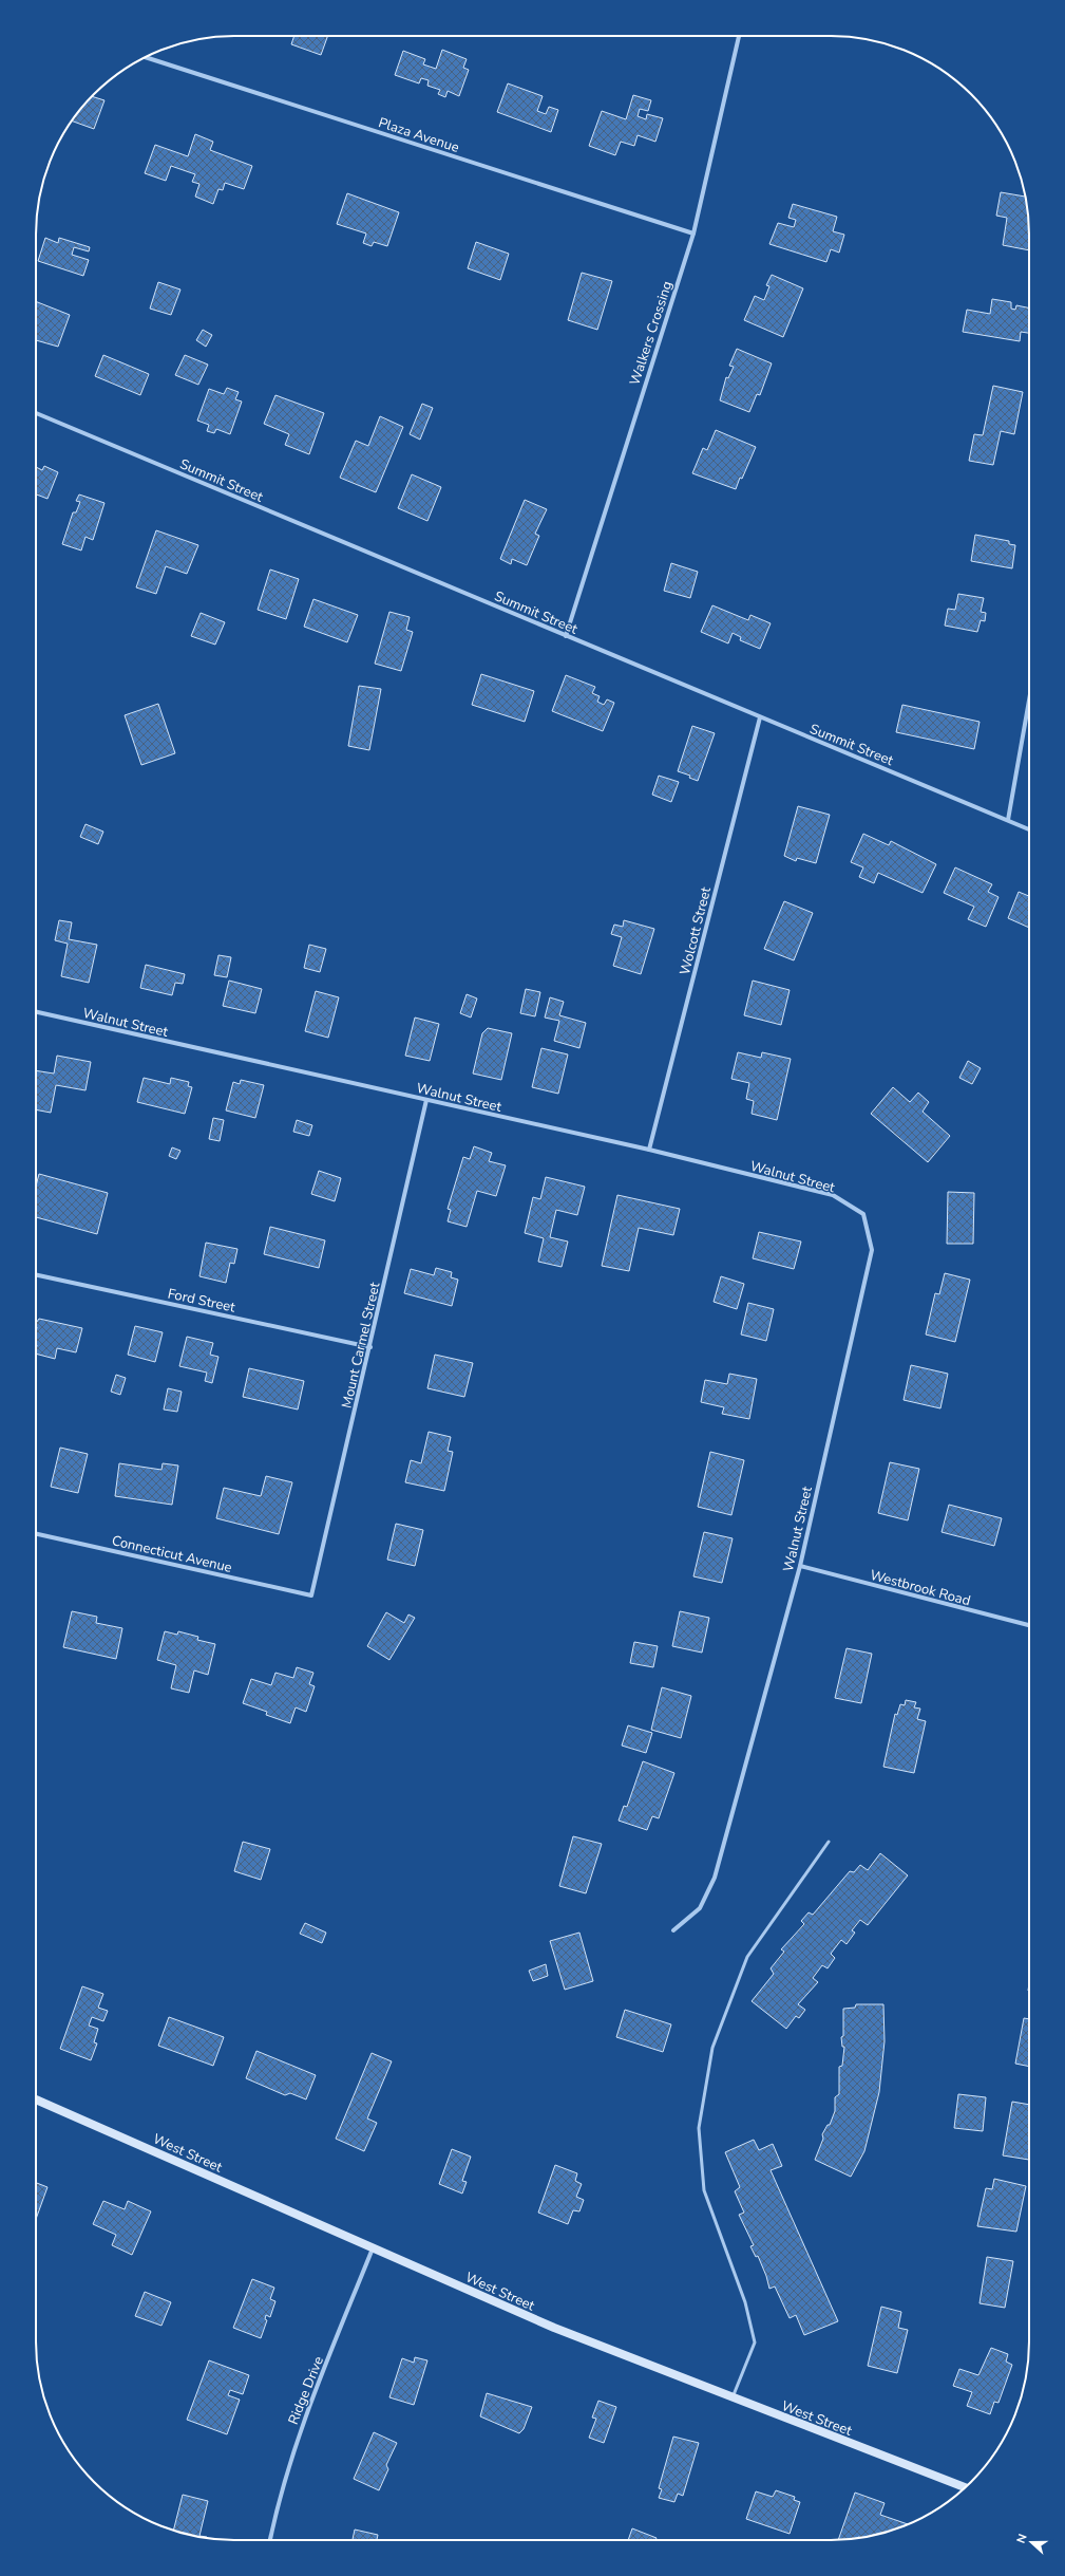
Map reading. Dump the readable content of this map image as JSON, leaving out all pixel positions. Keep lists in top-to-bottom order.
{
  "streets": {
    "main road": ["West Street"],
    "street": [
      "Plaza Avenue",
      "Walkers Crossing",
      "Summit Street",
      "Wolcott Street",
      "Walnut Street",
      "Ford Street",
      "Mount Carmel Street",
      "Connecticut Avenue",
      "Westbrook Road",
      "Ridge Drive"
    ]
  },
  "crossings": [
    ["Plaza Avenue", "Walkers Crossing"],
    ["Walkers Crossing", "Summit Street"],
    ["Summit Street", "Wolcott Street"],
    ["Wolcott Street", "Walnut Street"],
    ["Walnut Street", "Mount Carmel Street"],
    ["Walnut Street", "Westbrook Road"],
    ["Ford Street", "Mount Carmel Street"],
    ["Mount Carmel Street", "Connecticut Avenue"],
    ["West Street", "Ridge Drive"]
  ],
  "north": "left"
}
